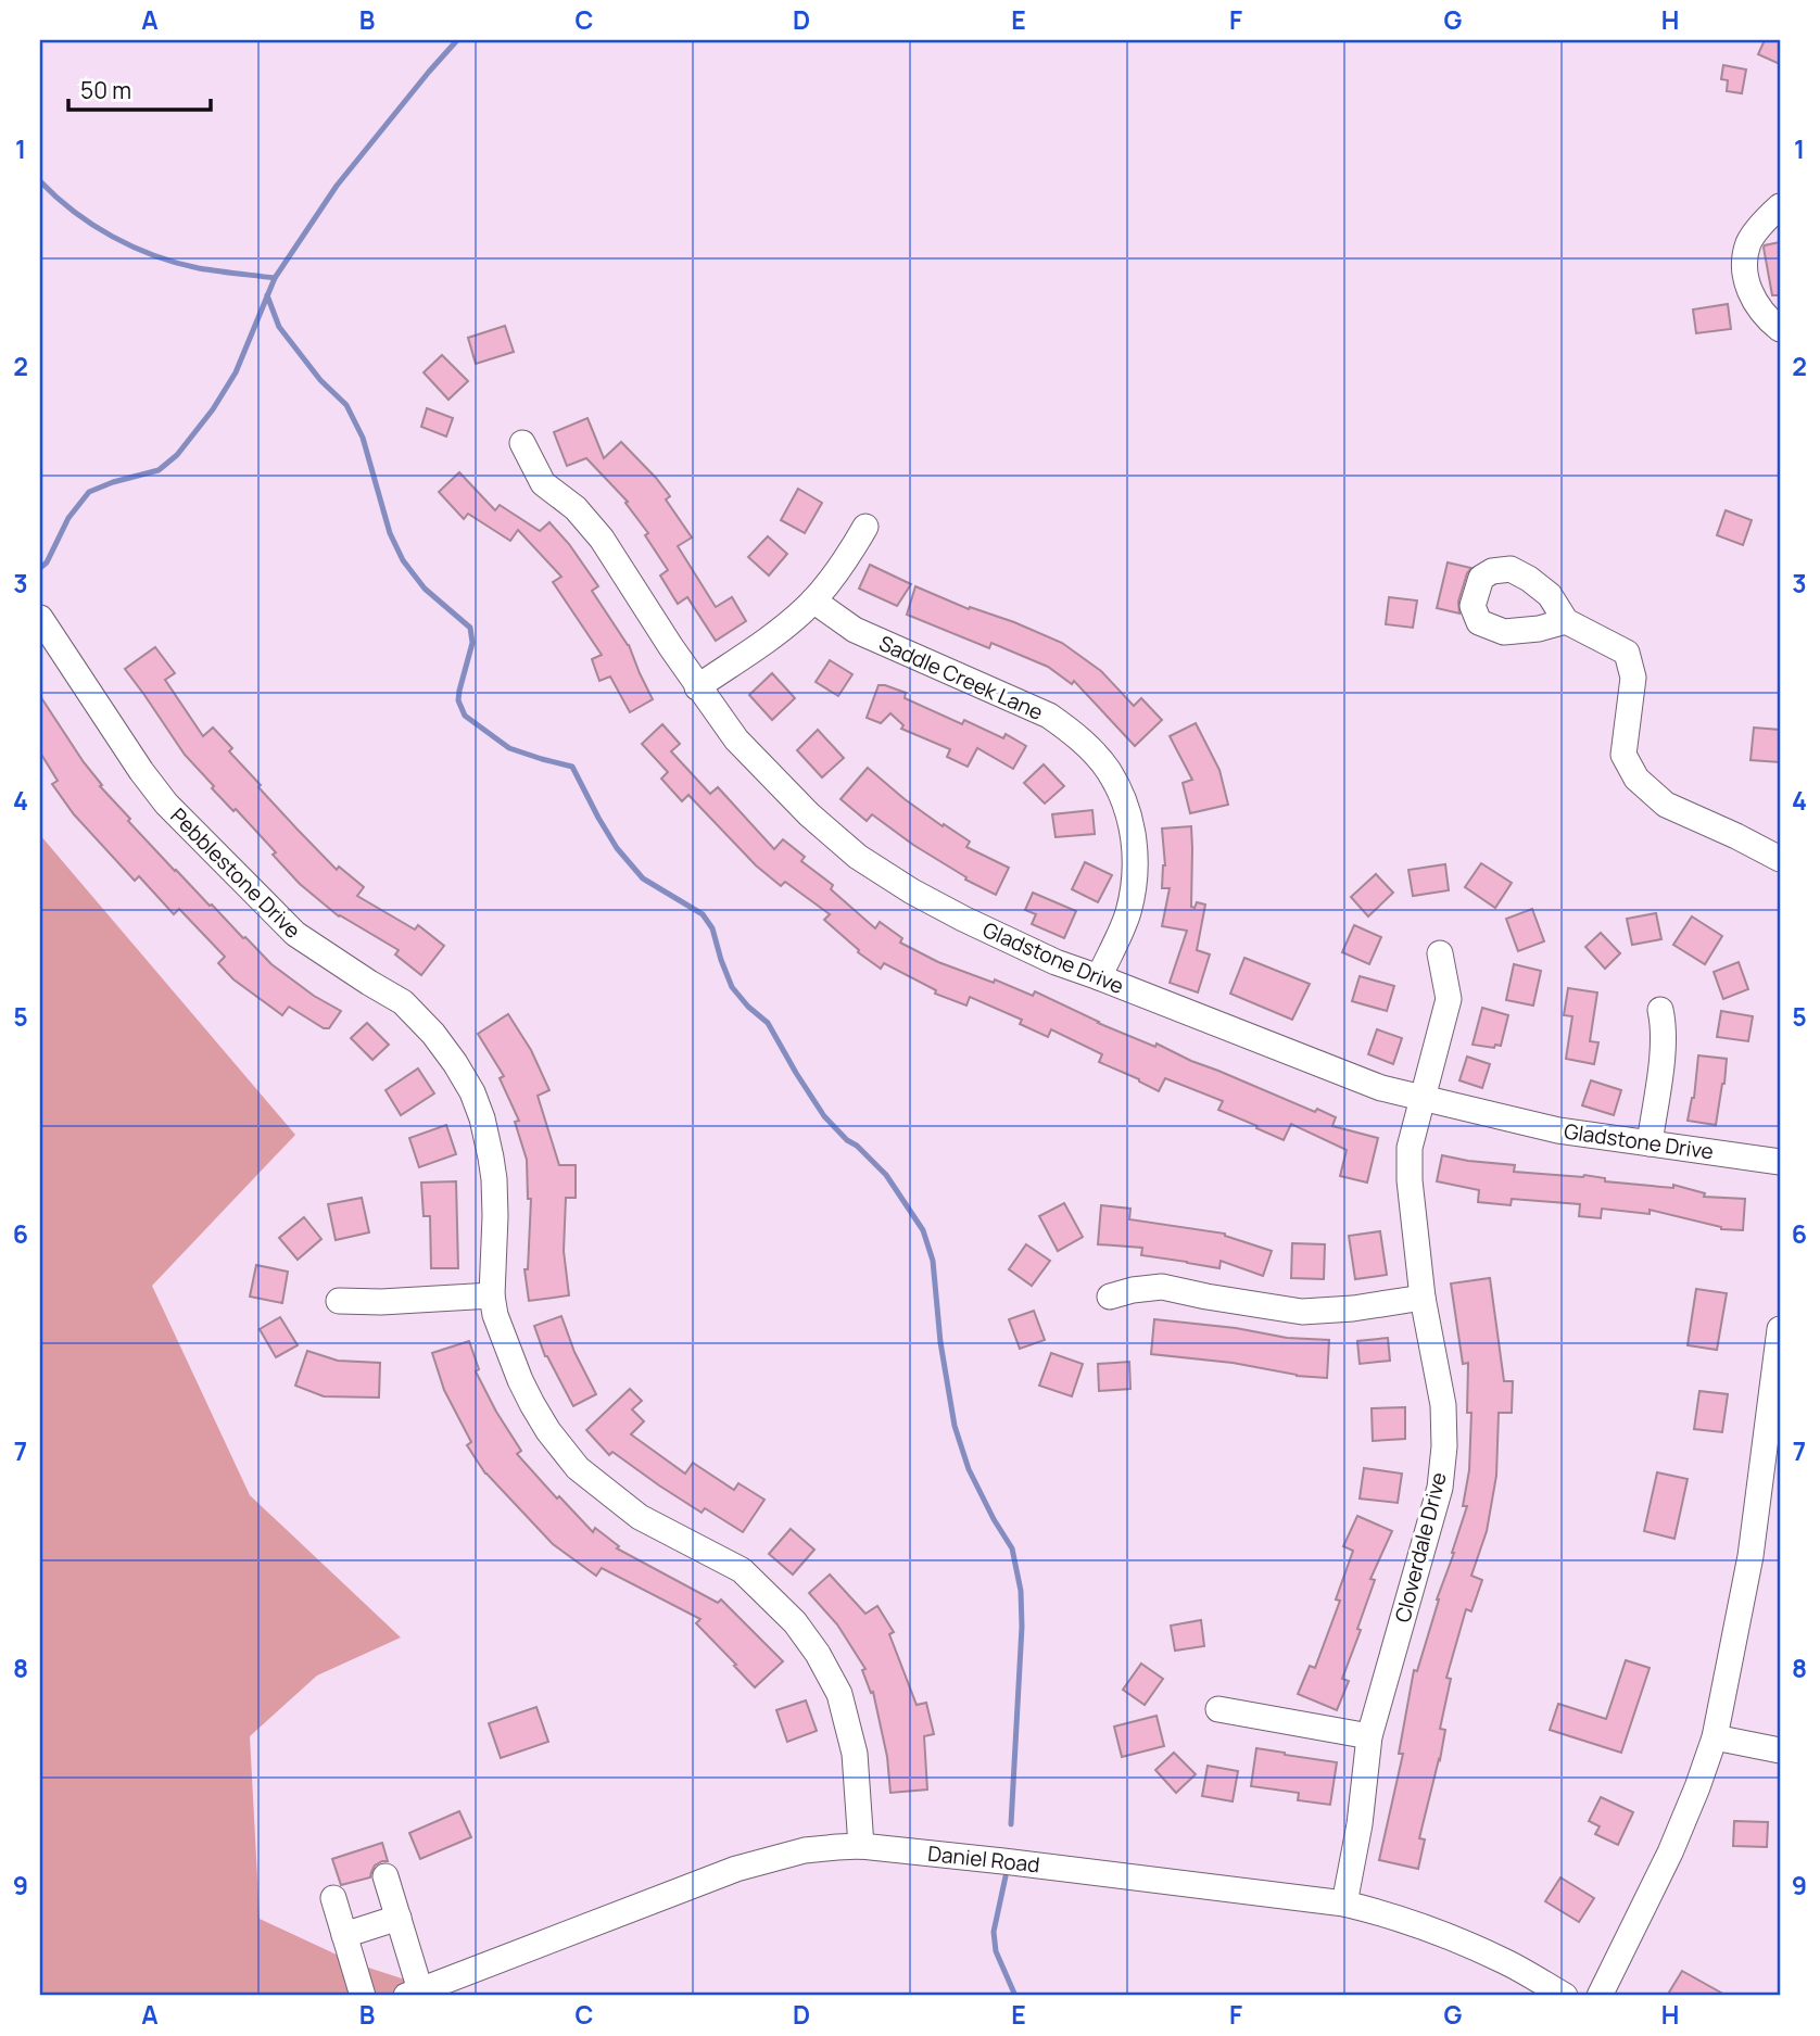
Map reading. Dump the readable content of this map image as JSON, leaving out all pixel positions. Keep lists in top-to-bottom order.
{
  "streets": {
    "street": [
      "Saddle Creek Lane",
      "Pebblestone Drive",
      "Gladstone Drive",
      "Cloverdale Drive",
      "Daniel Road"
    ]
  },
  "crossings": [
    ["Saddle Creek Lane", "Gladstone Drive"],
    ["Pebblestone Drive", "Daniel Road"],
    ["Gladstone Drive", "Cloverdale Drive"],
    ["Cloverdale Drive", "Daniel Road"]
  ],
  "scale_bar": "50 m",
  "grid": {
    "columns": [
      "A",
      "B",
      "C",
      "D",
      "E",
      "F",
      "G",
      "H"
    ],
    "rows": [
      "1",
      "2",
      "3",
      "4",
      "5",
      "6",
      "7",
      "8",
      "9"
    ]
  }
}
